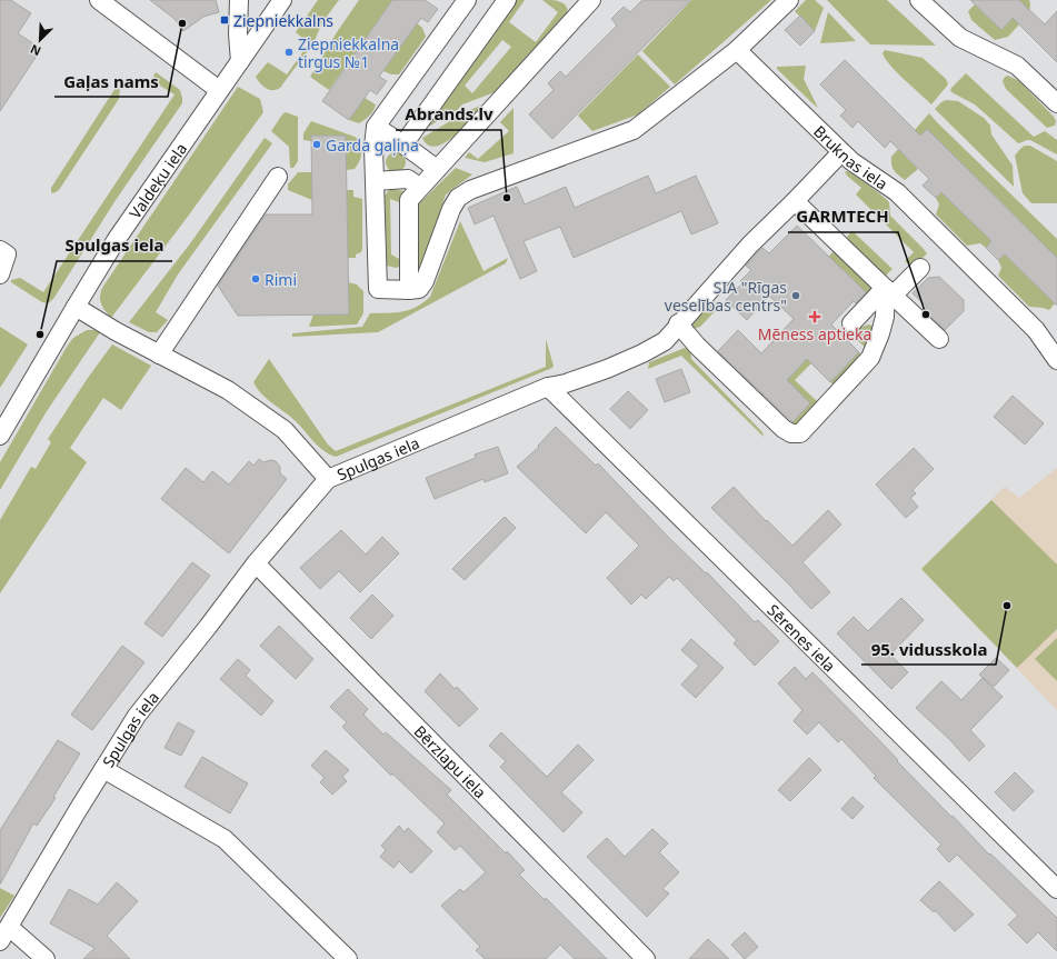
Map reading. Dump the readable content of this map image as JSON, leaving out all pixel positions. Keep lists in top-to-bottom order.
{
  "streets": {
    "street": [
      "Bruknas iela",
      "Valdeķu iela",
      "Spulgas iela",
      "Sērenes iela",
      "Bērzlapu iela"
    ]
  },
  "crossings": [
    ["Bruknas iela", "Spulgas iela"],
    ["Spulgas iela", "Sērenes iela"],
    ["Spulgas iela", "Bērzlapu iela"]
  ],
  "places": {
    "transit": ["Ziepniekkalns"],
    "other": [
      "Gaļas nams",
      "Ziepniekkalna tirgus №1",
      "Garda gaļiņa",
      "Abrands.lv",
      "Rimi",
      "SIA \"Rīgas veselības centrs\"",
      "GARMTECH",
      "Spulgas iela",
      "95. vidusskola"
    ],
    "health": ["Mēness aptieka"]
  },
  "north": "bottom left"
}
